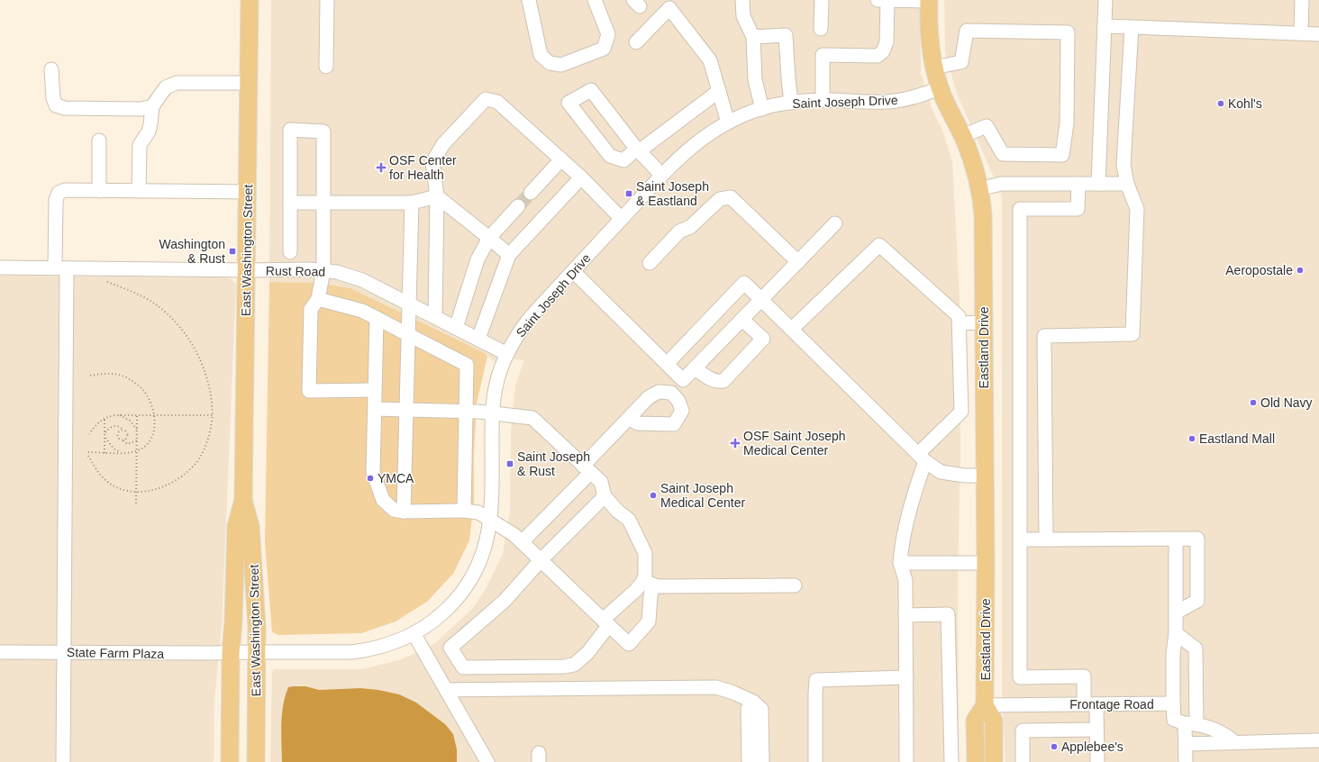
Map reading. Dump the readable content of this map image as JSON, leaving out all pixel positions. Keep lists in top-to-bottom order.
{
  "streets": {
    "main road": ["East Washington Street", "Eastland Drive"],
    "street": [
      "Saint Joseph Drive",
      "Rust Road",
      "State Farm Plaza",
      "Frontage Road"
    ]
  },
  "crossings": [
    ["Saint Joseph Drive", "East Washington Street"],
    ["Saint Joseph Drive", "Rust Road"],
    ["Saint Joseph Drive", "Eastland Drive"],
    ["Saint Joseph Drive", "State Farm Plaza"],
    ["East Washington Street", "Rust Road"],
    ["East Washington Street", "State Farm Plaza"],
    ["Eastland Drive", "Frontage Road"]
  ],
  "places": {
    "other": [
      "Kohl's",
      "Aeropostale",
      "Old Navy",
      "Eastland Mall",
      "YMCA",
      "Saint Joseph Medical Center",
      "Applebee's"
    ],
    "health": ["OSF Center for Health", "OSF Saint Joseph Medical Center"],
    "transit": ["Saint Joseph & Eastland", "Washington & Rust", "Saint Joseph & Rust"]
  }
}
